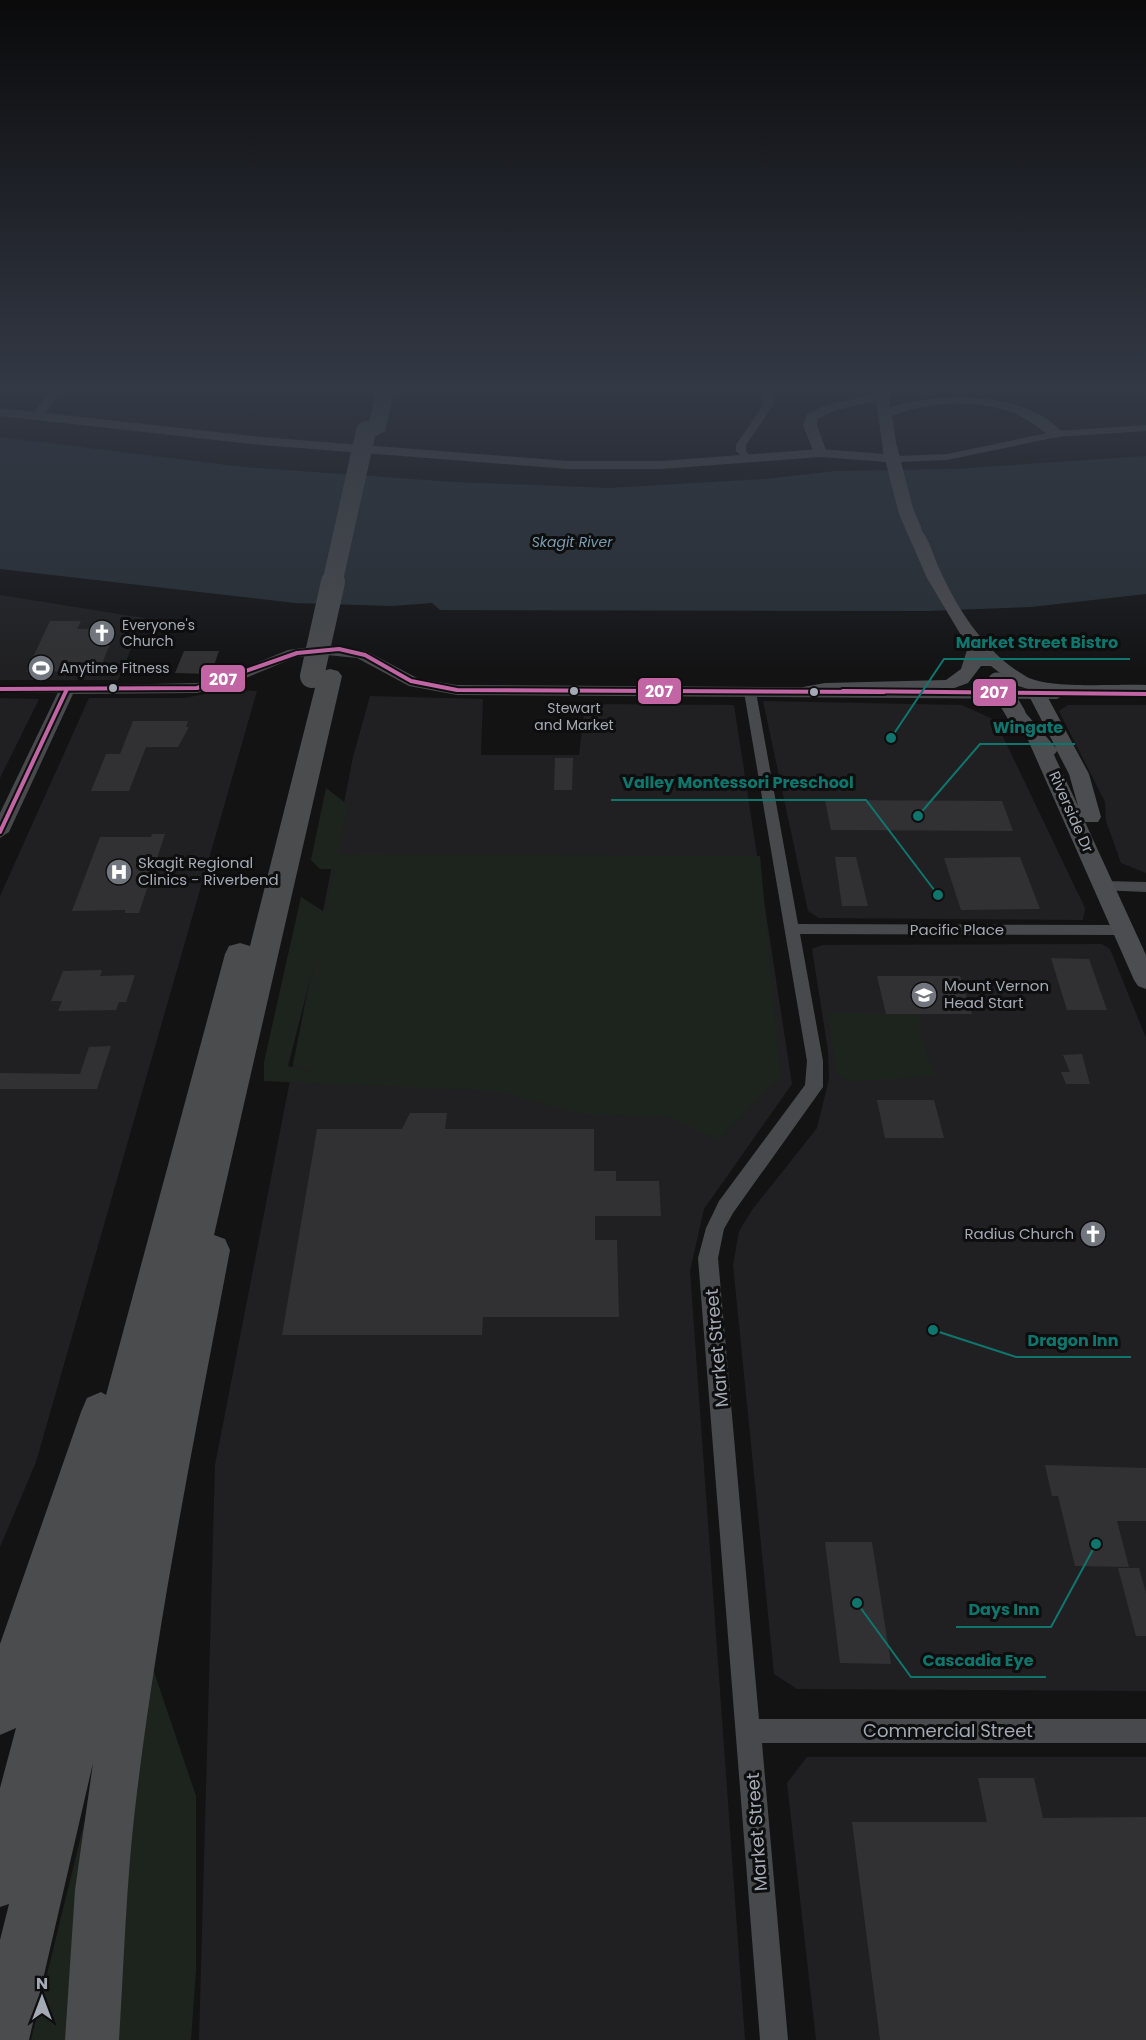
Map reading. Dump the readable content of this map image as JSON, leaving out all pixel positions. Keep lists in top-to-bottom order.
{
  "streets": {
    "main road": ["Riverside Dr"],
    "street": ["Pacific Place", "Market Street", "Commercial Street"]
  },
  "crossings": [
    ["Riverside Dr", "Pacific Place"],
    ["Pacific Place", "Market Street"],
    ["Market Street", "Commercial Street"]
  ],
  "water": ["Skagit River"],
  "places": {
    "church": ["Everyone's Church", "Radius Church"],
    "sports": ["Anytime Fitness"],
    "other": [
      "Stewart and Market",
      "Market Street Bistro",
      "Wingate",
      "Valley Montessori Preschool",
      "Dragon Inn",
      "Days Inn",
      "Cascadia Eye"
    ],
    "hospital": ["Skagit Regional Clinics - Riverbend"],
    "school or university": ["Mount Vernon Head Start"]
  },
  "lines": ["transit line 207"],
  "north": "top"
}
